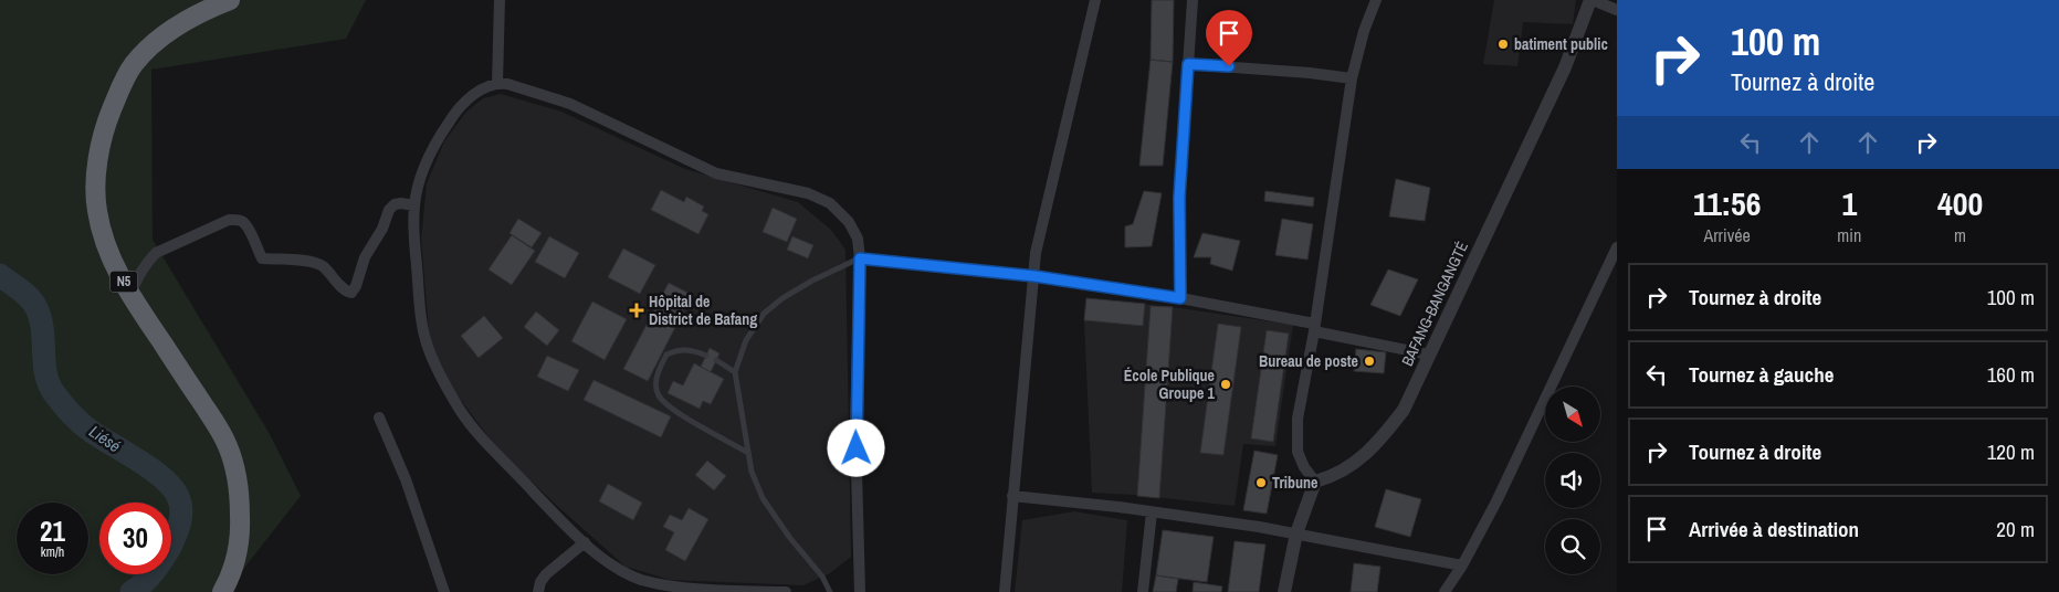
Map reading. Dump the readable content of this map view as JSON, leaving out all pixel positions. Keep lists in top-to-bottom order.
{
  "streets": {
    "highway": ["N5"],
    "street": ["BAFANG-BANGANGTÉ"]
  },
  "water": ["Liésé"],
  "places": {
    "other": [
      "batiment public",
      "Bureau de poste",
      "École Publique Groupe 1",
      "Tribune"
    ],
    "health": ["Hôpital de District de Bafang"]
  },
  "north": "bottom right",
  "page": {
    "turn": ["100 m", "Tournez à droite"],
    "eta": [
      "11:56",
      "Arrivée",
      "1",
      "min",
      "400",
      "m"
    ],
    "list": [
      {
        "name": "Tournez à droite",
        "value": "100 m"
      },
      {
        "name": "Tournez à gauche",
        "value": "160 m"
      },
      {
        "name": "Tournez à droite",
        "value": "120 m"
      },
      {
        "name": "Arrivée à destination",
        "value": "20 m"
      }
    ],
    "speed": "21 km/h",
    "limit": "30"
  }
}
